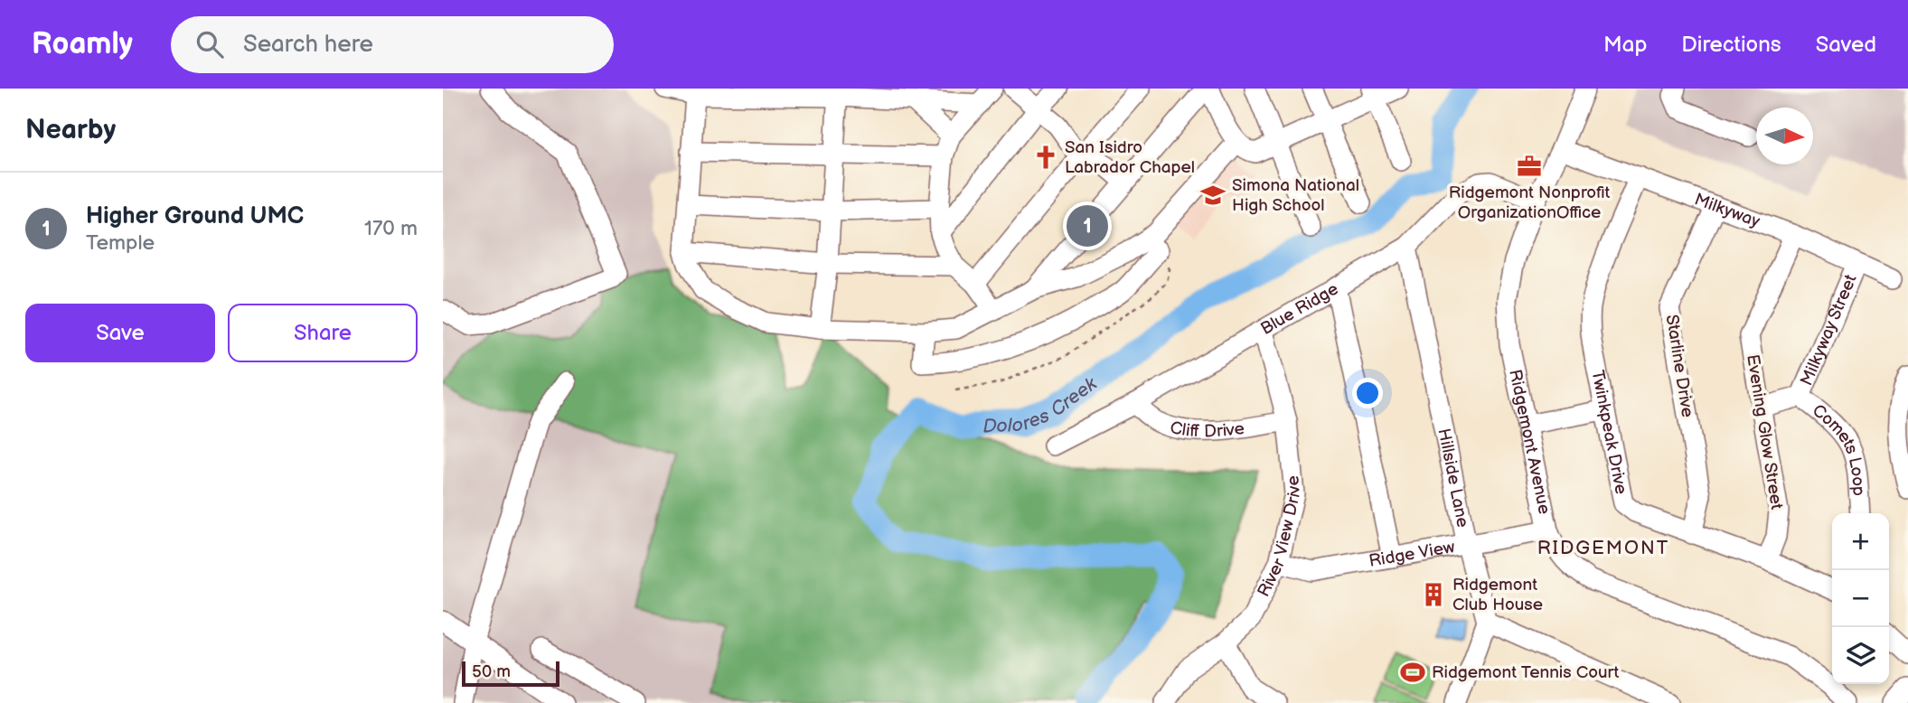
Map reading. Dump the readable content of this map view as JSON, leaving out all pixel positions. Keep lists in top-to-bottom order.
{
  "streets": {
    "street": [
      "Milkyway",
      "Blue Ridge",
      "Milkyway Street",
      "Starline Drive",
      "Cliff Drive",
      "Evening Glow Street",
      "Twinkpeak Drive",
      "Ridgemont Avenue",
      "Comets Loop",
      "Hillside Lane",
      "River View Drive",
      "Ridge View"
    ]
  },
  "crossings": [
    ["Milkyway", "Milkyway Street"],
    ["Milkyway", "Starline Drive"],
    ["Milkyway", "Evening Glow Street"],
    ["Milkyway", "Twinkpeak Drive"],
    ["Milkyway", "Ridgemont Avenue"],
    ["Blue Ridge", "Cliff Drive"],
    ["Blue Ridge", "Ridgemont Avenue"],
    ["Blue Ridge", "Hillside Lane"],
    ["Blue Ridge", "River View Drive"],
    ["Milkyway Street", "Comets Loop"],
    ["Starline Drive", "Twinkpeak Drive"],
    ["Cliff Drive", "River View Drive"],
    ["Evening Glow Street", "Twinkpeak Drive"],
    ["Evening Glow Street", "Comets Loop"],
    ["Ridgemont Avenue", "Ridge View"],
    ["Hillside Lane", "Ridge View"],
    ["River View Drive", "Ridge View"]
  ],
  "districts": ["RIDGEMONT"],
  "water": ["Dolores Creek"],
  "places": {
    "church": ["San Isidro Labrador Chapel"],
    "office": ["Ridgemont Nonprofit OrganizationOffice"],
    "school or university": ["Simona National High School"],
    "building": ["Ridgemont Club House"],
    "sports": ["Ridgemont Tennis Court"]
  },
  "scale_bar": "50 m",
  "north": "right",
  "page": {
    "header": "Roamly",
    "search": "Search here",
    "nav": ["Map", "Directions", "Saved"],
    "heading": "Nearby",
    "list": [
      {
        "mark": "1",
        "name": "Higher Ground UMC",
        "note": "Temple",
        "value": "170 m"
      }
    ],
    "pins": "1",
    "buttons": ["Save", "Share"],
    "map_buttons": ["+", "−"],
    "scale": "50 m"
  }
}
